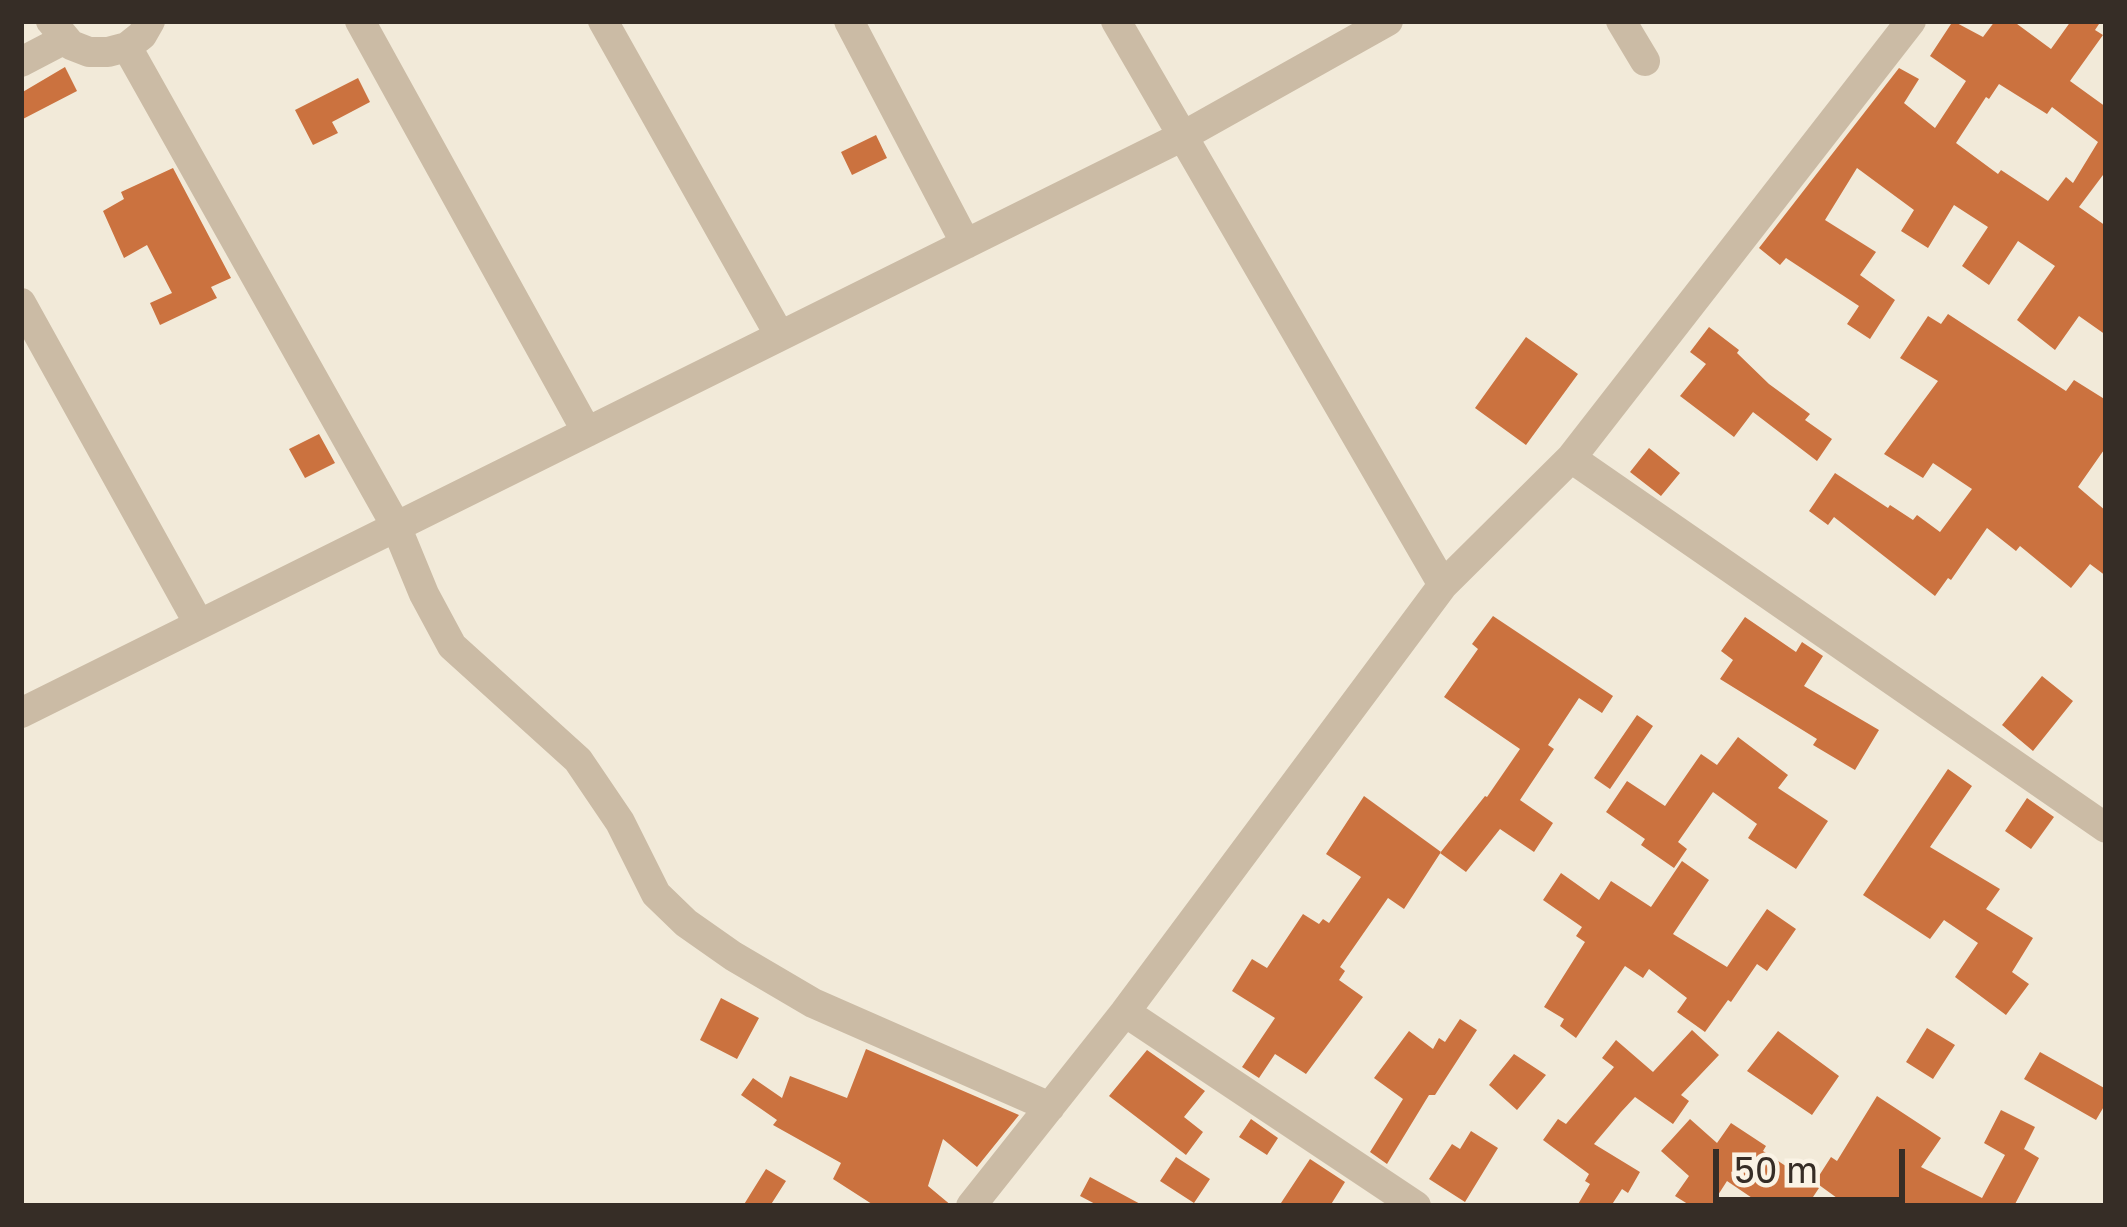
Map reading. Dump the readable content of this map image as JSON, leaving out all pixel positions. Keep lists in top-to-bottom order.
{
  "scale_bar": "50 m"
}
